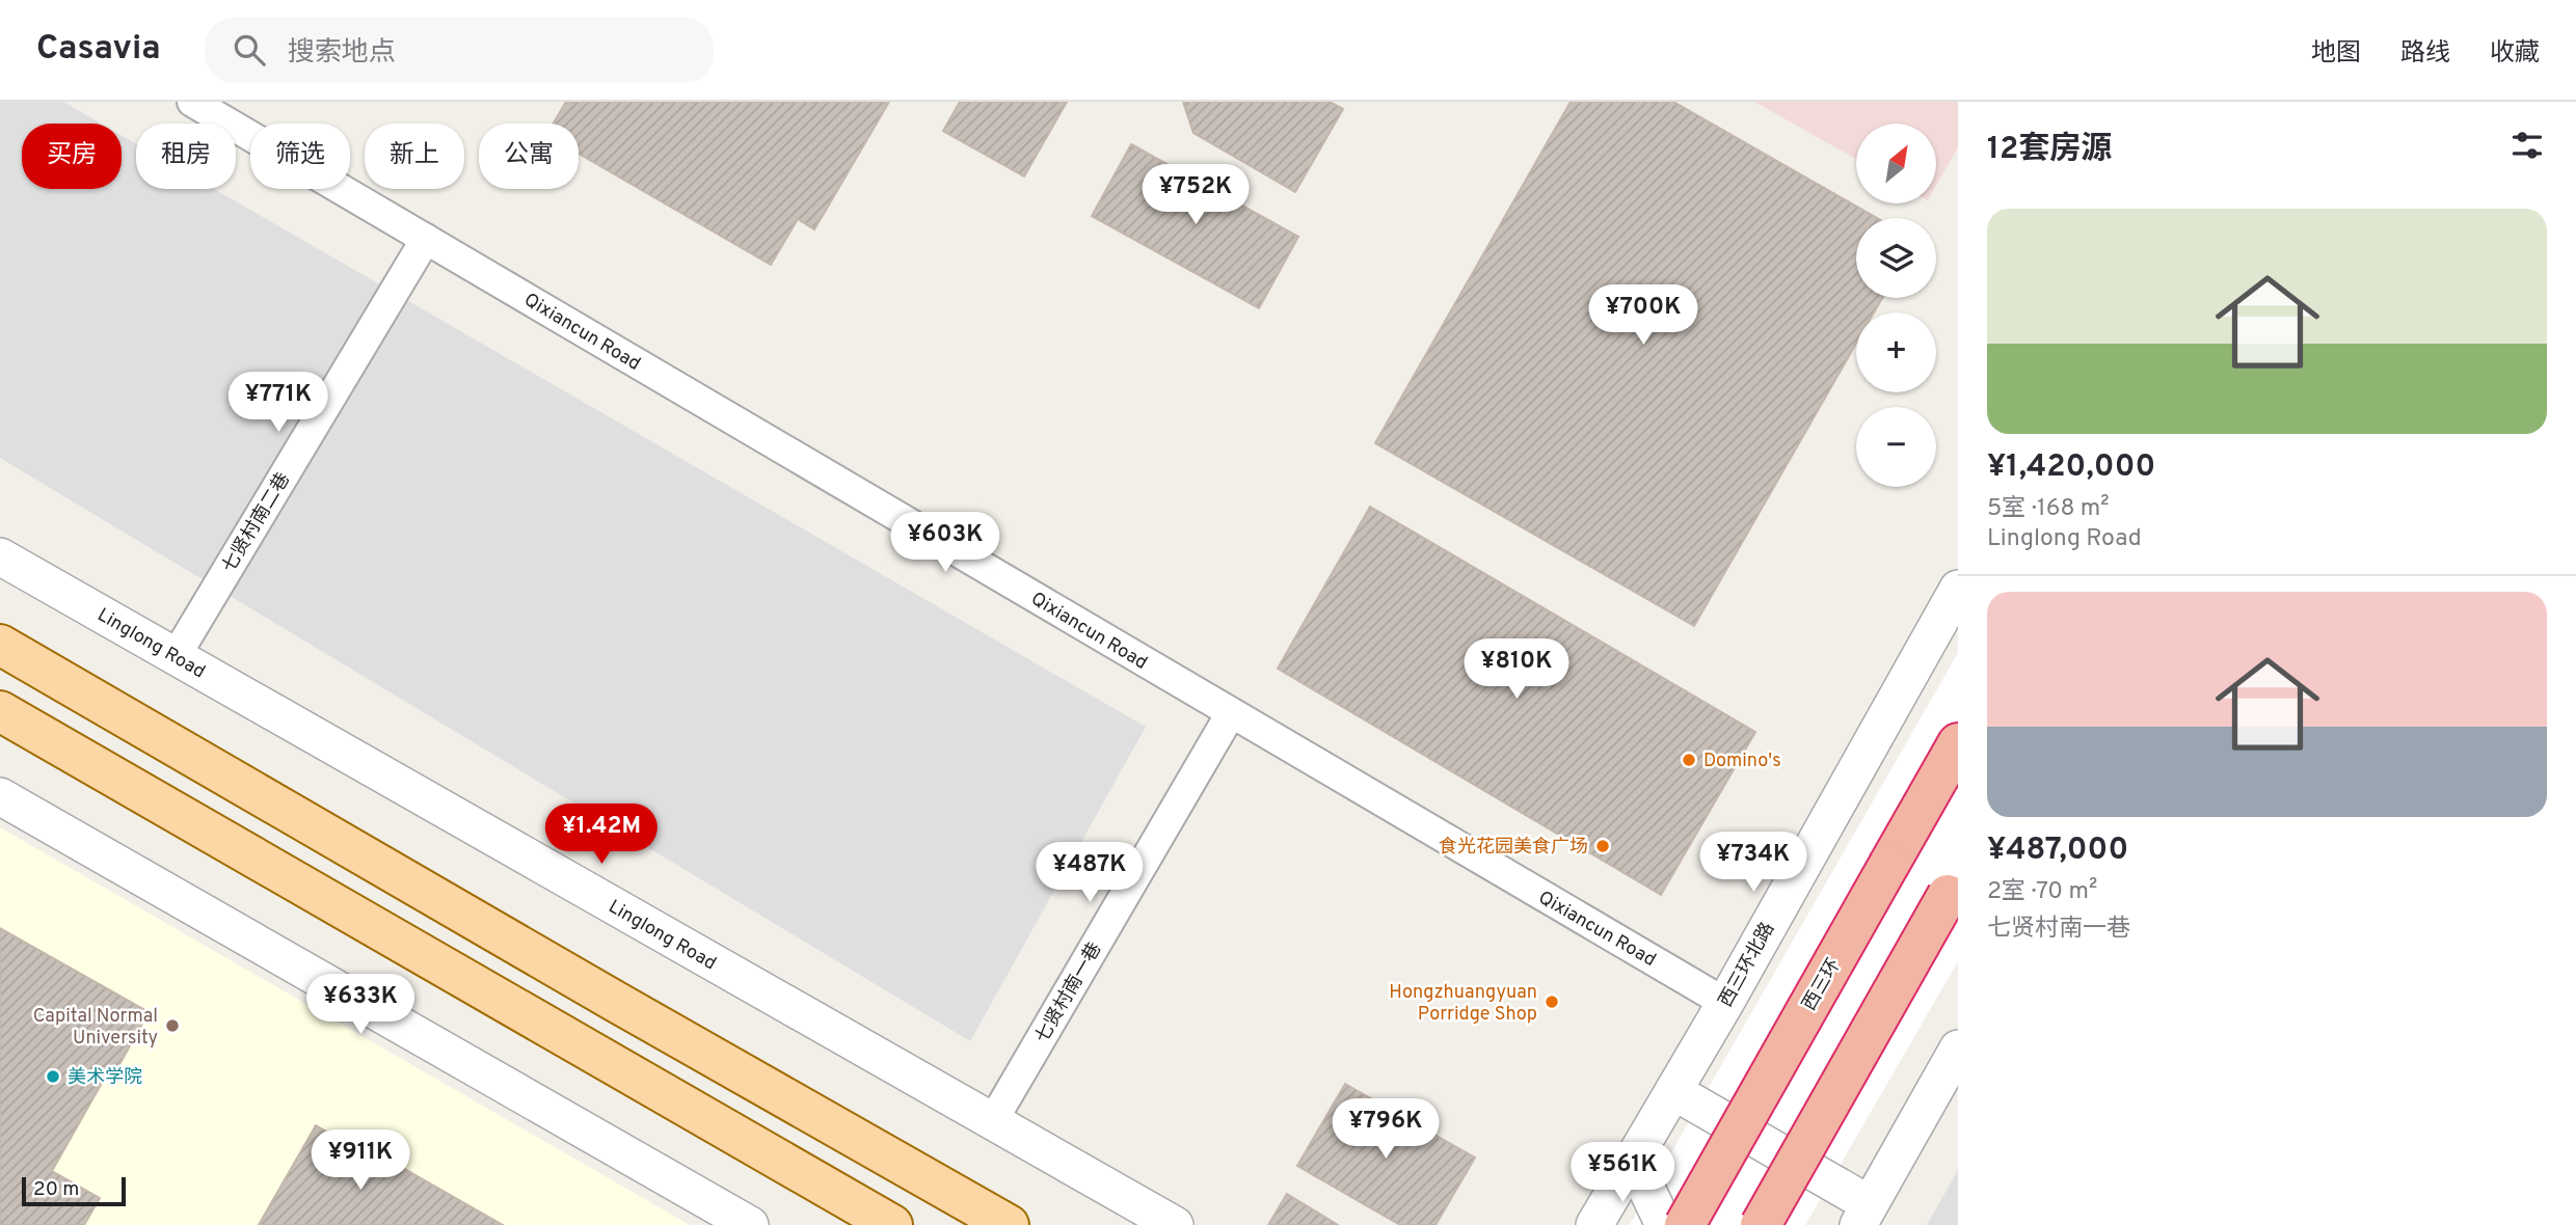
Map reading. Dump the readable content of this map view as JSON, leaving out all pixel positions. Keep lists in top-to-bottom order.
{
  "streets": {
    "highway": ["西三环"],
    "street": [
      "Qixiancun Road",
      "七贤村南二巷",
      "Linglong Road",
      "西三环北路",
      "七贤村南一巷"
    ]
  },
  "crossings": [
    ["Qixiancun Road", "七贤村南二巷"],
    ["Qixiancun Road", "西三环北路"],
    ["Qixiancun Road", "七贤村南一巷"],
    ["七贤村南二巷", "Linglong Road"],
    ["Linglong Road", "七贤村南一巷"]
  ],
  "places": [
    "Domino's",
    "食光花园美食广场",
    "Hongzhuangyuan Porridge Shop",
    "Capital Normal University",
    "美术学院"
  ],
  "scale_bar": "20 m",
  "north": "top right",
  "page": {
    "header": "Casavia",
    "search": "搜索地点",
    "nav": ["地图", "路线", "收藏"],
    "heading": "12套房源",
    "map_buttons": ["+", "−"],
    "chip": [
      "买房",
      "租房",
      "筛选",
      "新上",
      "公寓"
    ],
    "price": [
      "¥752K",
      "¥700K",
      "¥771K",
      "¥603K",
      "¥810K",
      "¥1.42M",
      "¥734K",
      "¥487K",
      "¥633K",
      "¥796K",
      "¥911K",
      "¥561K"
    ],
    "list": [
      {
        "name": "¥1,420,000",
        "note": "5室 · 168 m² · Linglong Road"
      },
      {
        "name": "¥487,000",
        "note": "2室 · 70 m² · 七贤村南一巷"
      }
    ],
    "scale": "20 m"
  }
}
